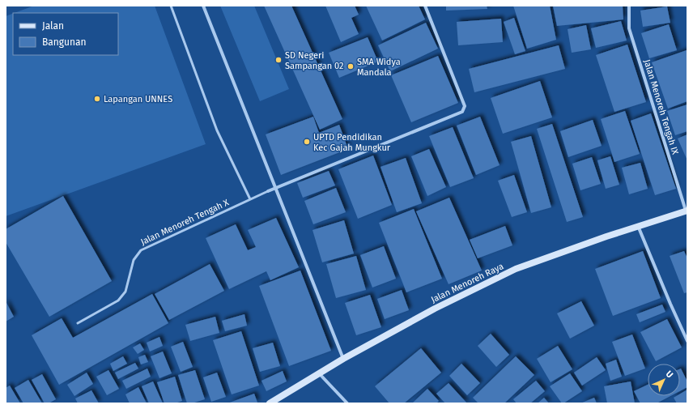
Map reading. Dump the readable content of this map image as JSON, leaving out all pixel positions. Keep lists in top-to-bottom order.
{
  "streets": {
    "main road": ["Jalan Menoreh Raya"],
    "street": ["Jalan Menoreh Tengah IX", "Jalan Menoreh Tengah X"]
  },
  "crossings": [
    ["Jalan Menoreh Tengah IX", "Jalan Menoreh Raya"]
  ],
  "places": [
    "SD Negeri Sampangan 02",
    "SMA Widya Mandala",
    "Lapangan UNNES",
    "UPTD Pendidikan Kec Gajah Mungkur"
  ],
  "legend": ["Jalan", "Bangunan"],
  "north": "top right"
}
